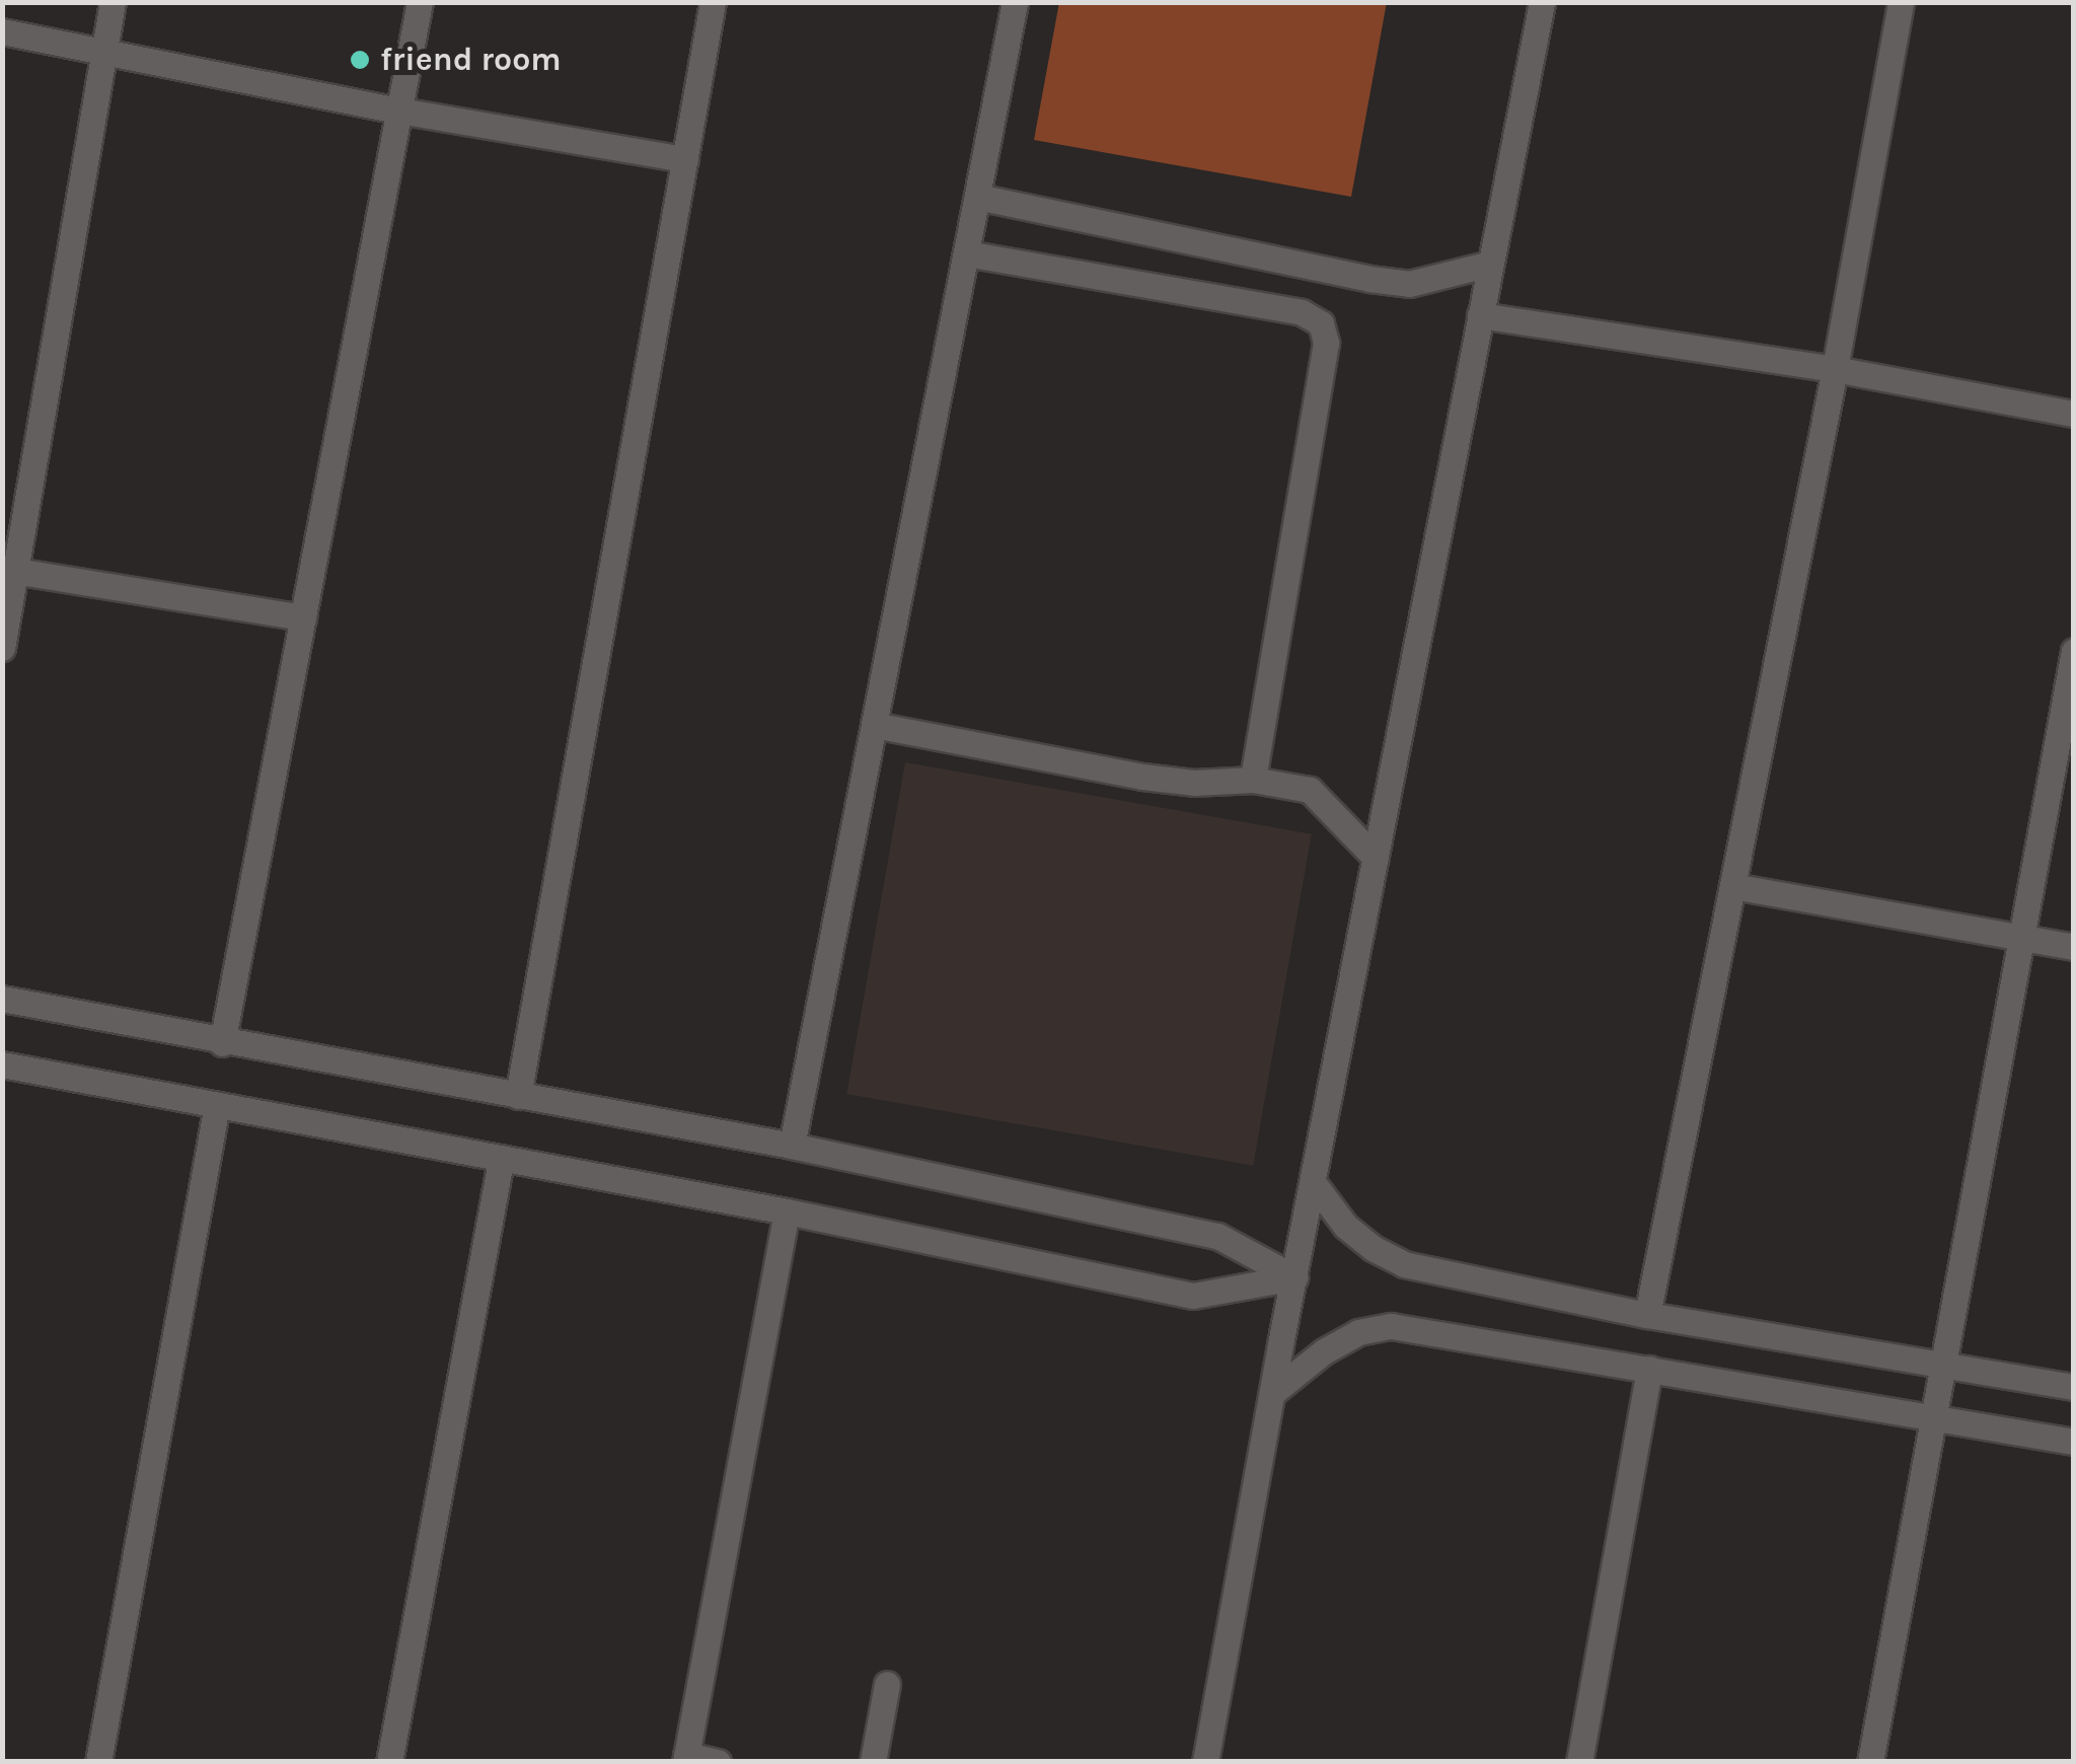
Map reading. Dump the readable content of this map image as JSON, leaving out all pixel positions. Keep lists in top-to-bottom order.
{
  "places": ["friend room"]
}
